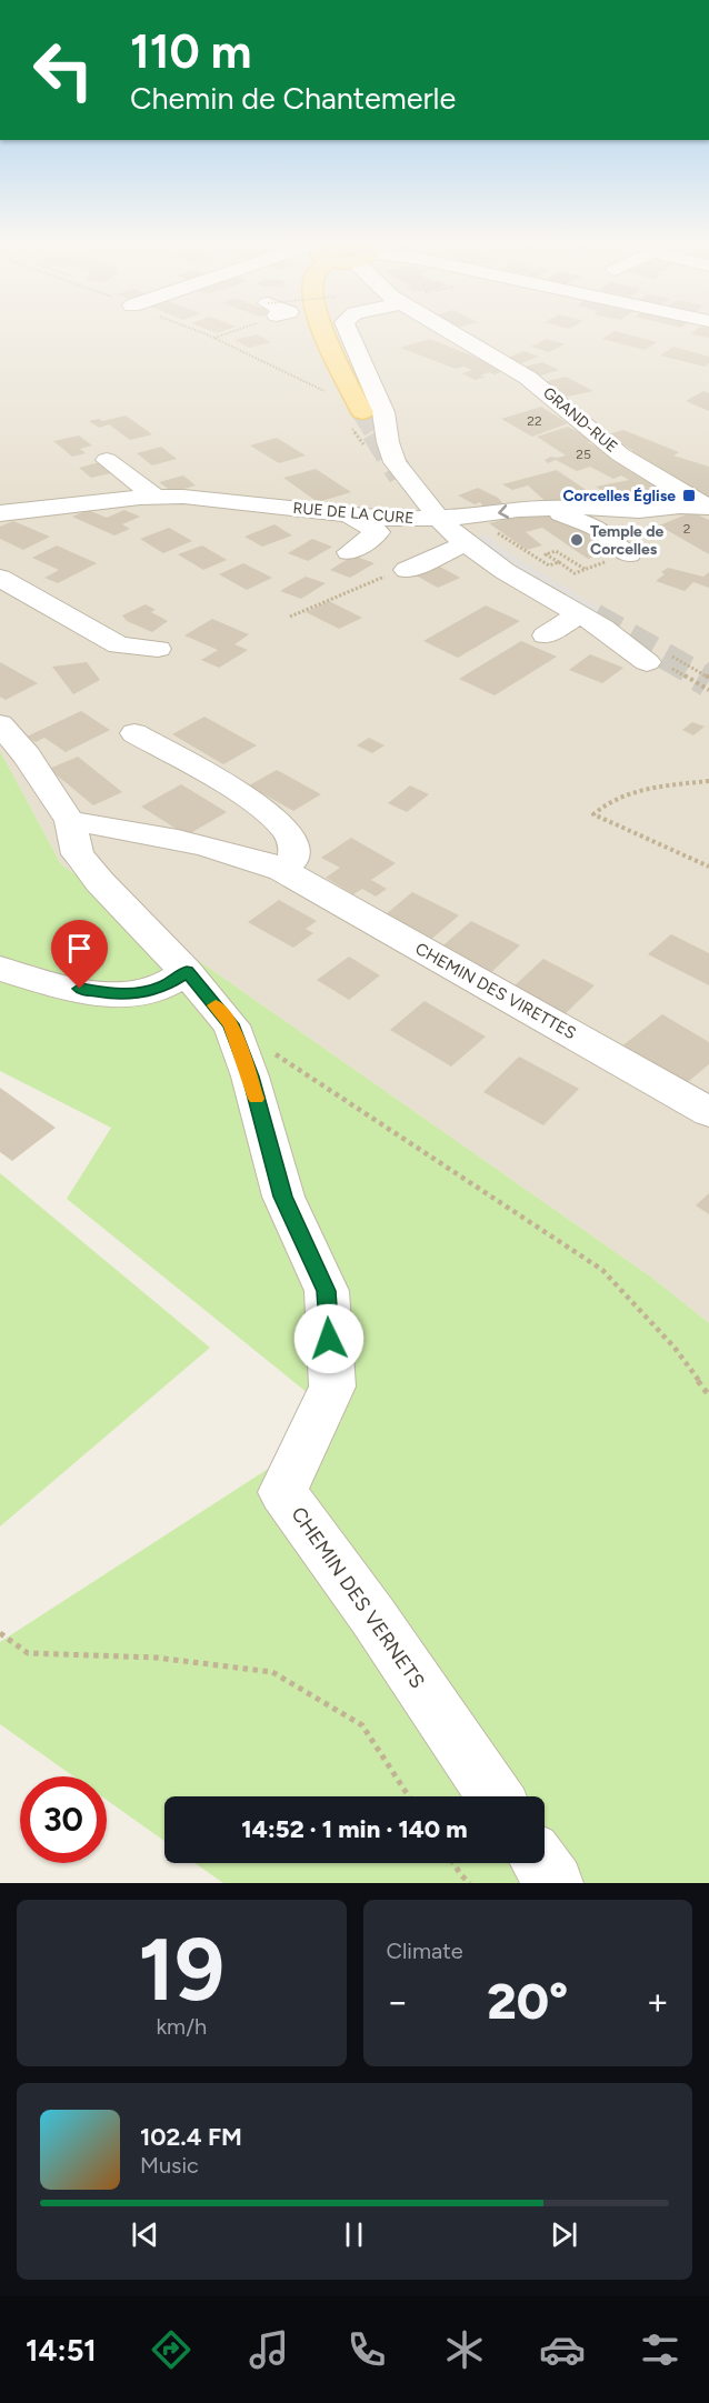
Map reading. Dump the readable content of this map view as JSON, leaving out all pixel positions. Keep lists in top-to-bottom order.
{
  "streets": {
    "street": [
      "GRAND-RUE",
      "RUE DE LA CURE",
      "CHEMIN DES VIRETTES",
      "CHEMIN DES VERNETS"
    ]
  },
  "crossings": [
    ["GRAND-RUE", "RUE DE LA CURE"]
  ],
  "places": {
    "transit": ["Corcelles Église"],
    "other": ["Temple de Corcelles"]
  },
  "house_numbers": ["22", "25", "2"],
  "page": {
    "turn": ["110 m", "Chemin de Chantemerle"],
    "limit": "30",
    "trip": "14:52 · 1 min · 140 m",
    "tile": [
      ["19", "km/h"],
      "Climate"
    ],
    "heat": ["−", "20°", "+"],
    "song": ["102.4 FM", "Music"],
    "tabs": "14:51"
  }
}
